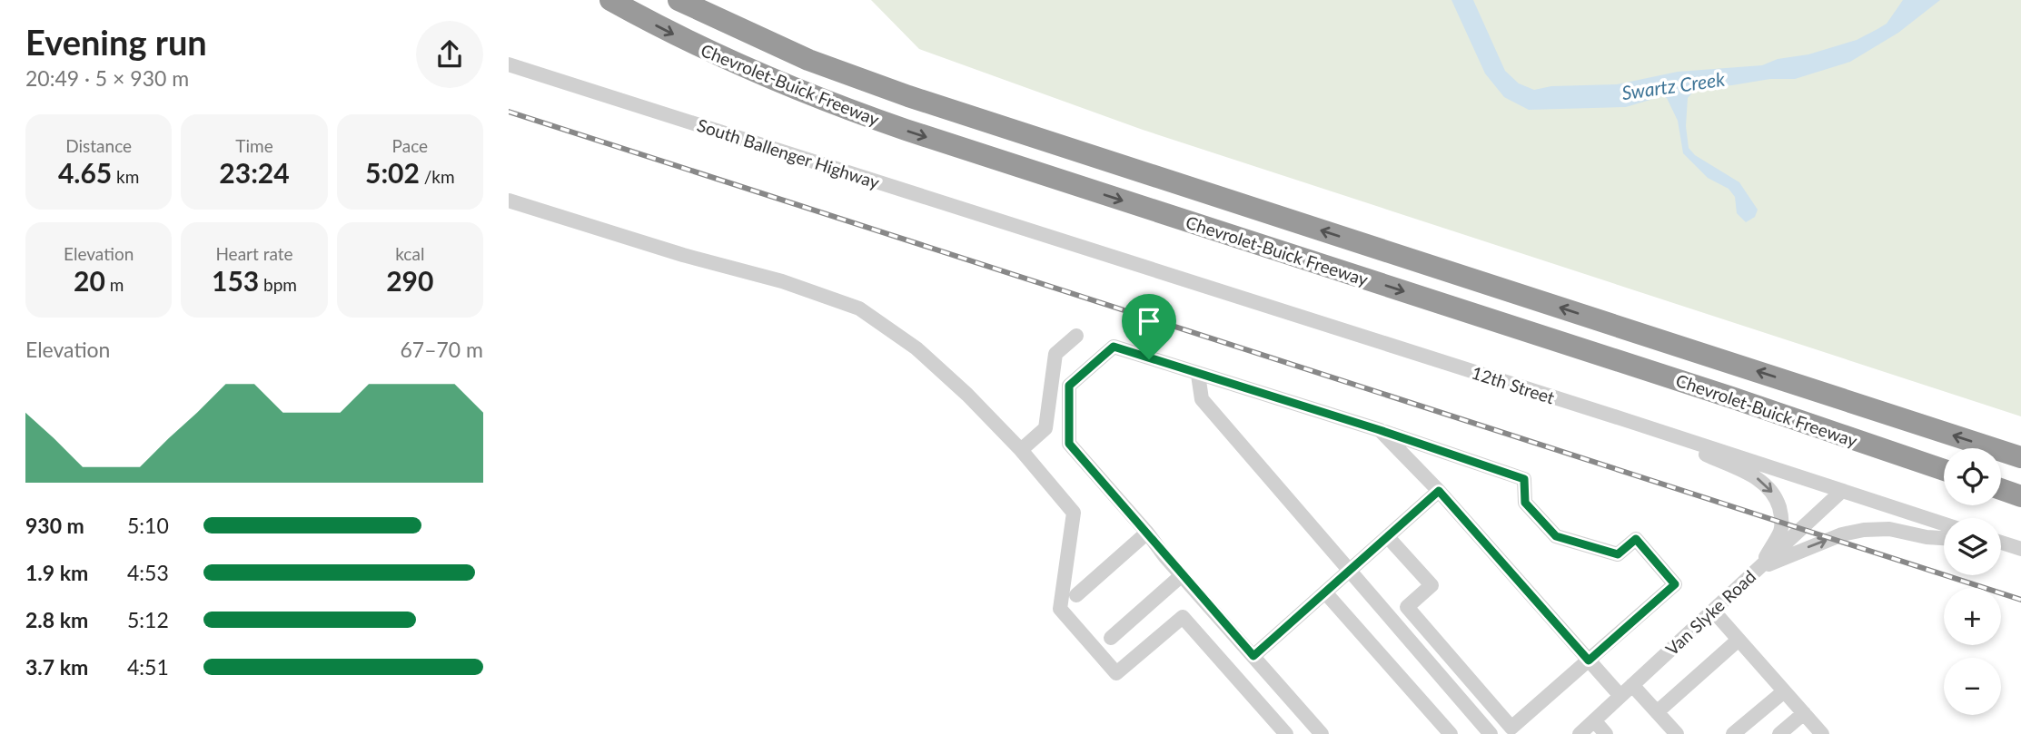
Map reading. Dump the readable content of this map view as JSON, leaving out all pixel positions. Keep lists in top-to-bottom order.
{
  "streets": {
    "highway": ["Chevrolet-Buick Freeway"],
    "street": ["South Ballenger Highway", "12th Street", "Van Slyke Road"]
  },
  "crossings": [
    ["South Ballenger Highway", "12th Street"],
    ["12th Street", "Van Slyke Road"]
  ],
  "water": ["Swartz Creek"],
  "page": {
    "heading": ["Evening run", "20:49 · 5 × 930 m"],
    "stats": [
      ["Distance", "4.65 km"],
      ["Time", "23:24"],
      ["Pace", "5:02 /km"],
      ["Elevation", "20 m"],
      ["Heart rate", "153 bpm"],
      ["kcal", "290"]
    ],
    "chart": ["Elevation", "67–70 m"],
    "map_buttons": ["+", "−"],
    "list": [
      {
        "name": "930 m",
        "note": "5:10"
      },
      {
        "name": "1.9 km",
        "note": "4:53"
      },
      {
        "name": "2.8 km",
        "note": "5:12"
      },
      {
        "name": "3.7 km",
        "note": "4:51"
      }
    ]
  }
}
